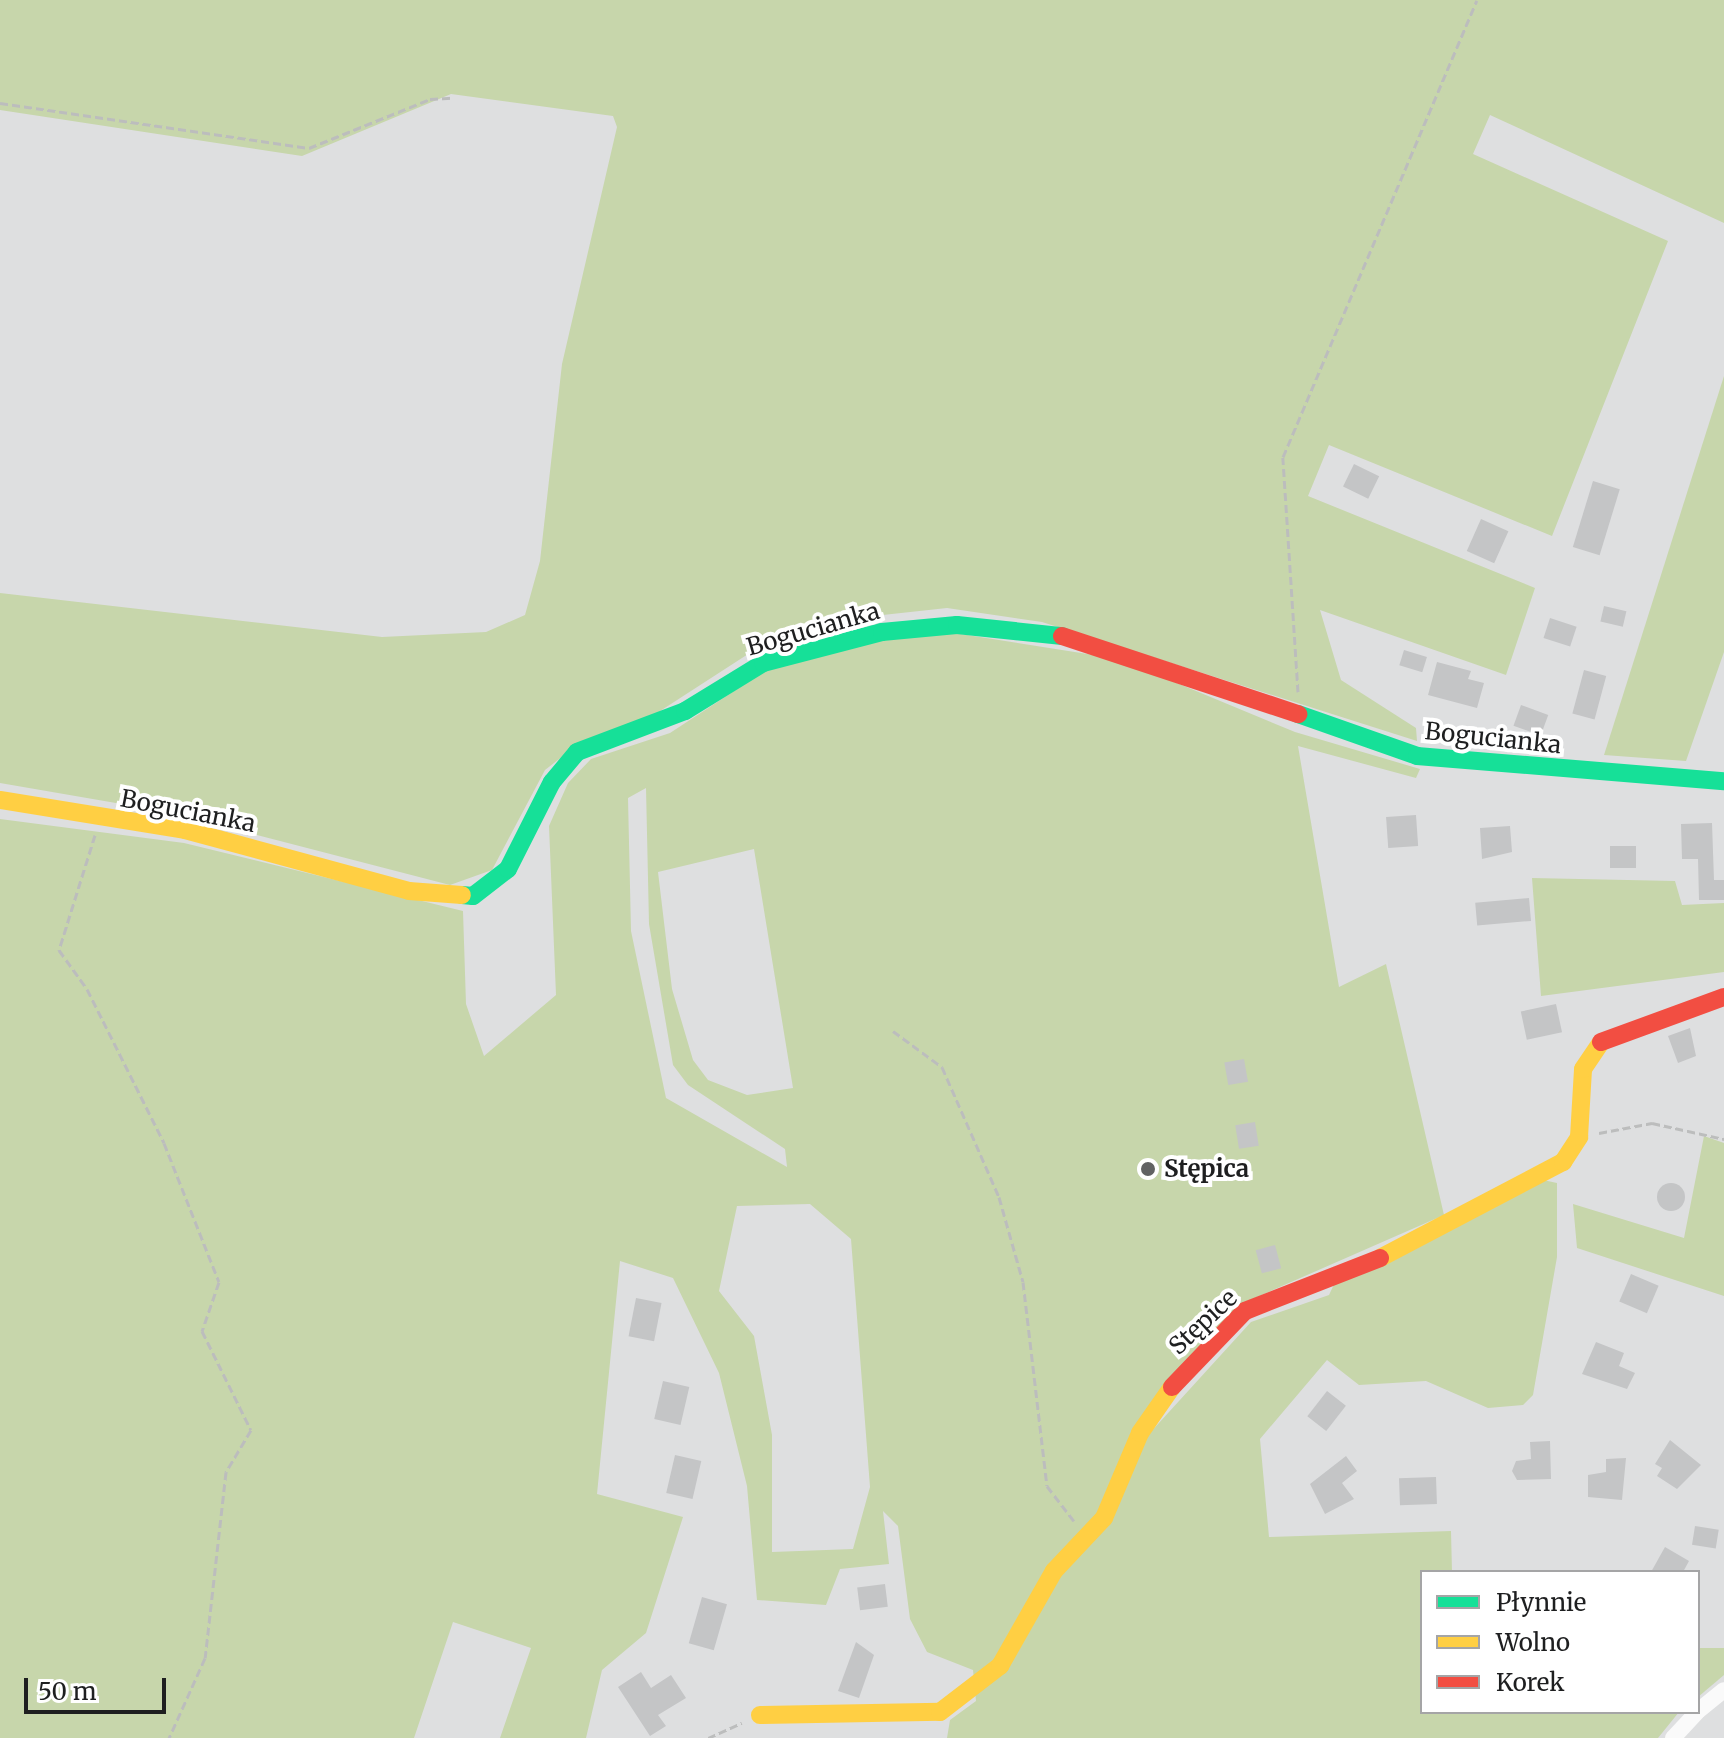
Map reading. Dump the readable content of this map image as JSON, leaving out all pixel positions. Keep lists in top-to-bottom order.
{
  "streets": {
    "street": ["Bogucianka", "Stępice"]
  },
  "places": ["Stępica"],
  "legend": ["Płynnie", "Wolno", "Korek"],
  "scale_bar": "50 m"
}
